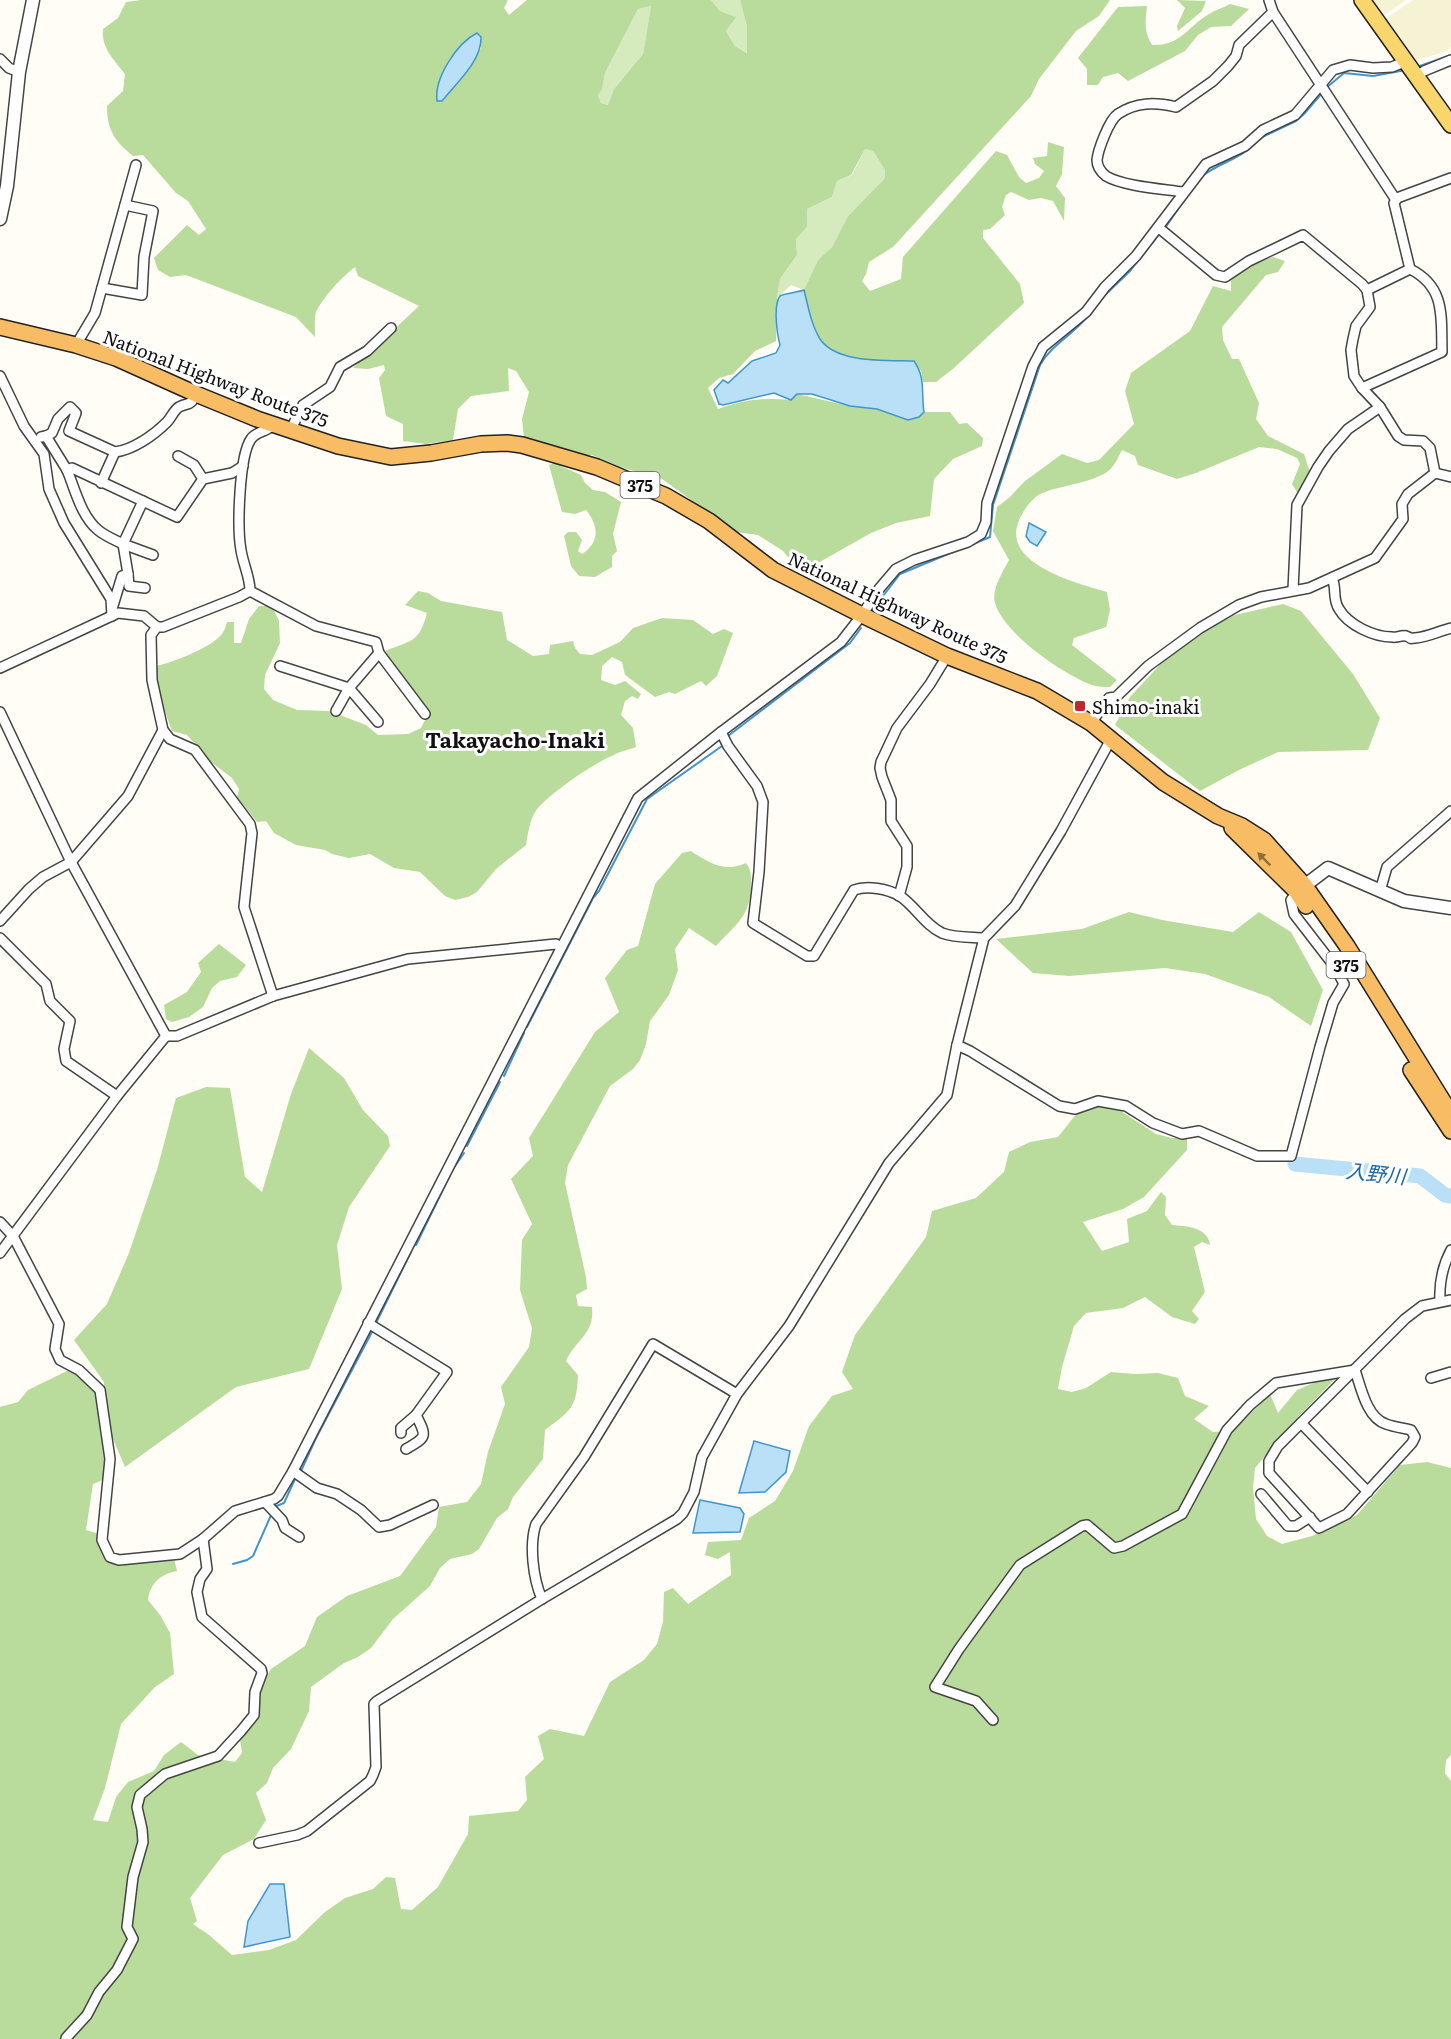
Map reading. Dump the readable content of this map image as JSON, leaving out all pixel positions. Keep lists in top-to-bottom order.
{
  "streets": {
    "highway": ["National Highway Route 375", "375"]
  },
  "districts": ["Takayacho-Inaki"],
  "water": ["入野川"],
  "places": {
    "transit": ["Shimo-inaki"]
  }
}
